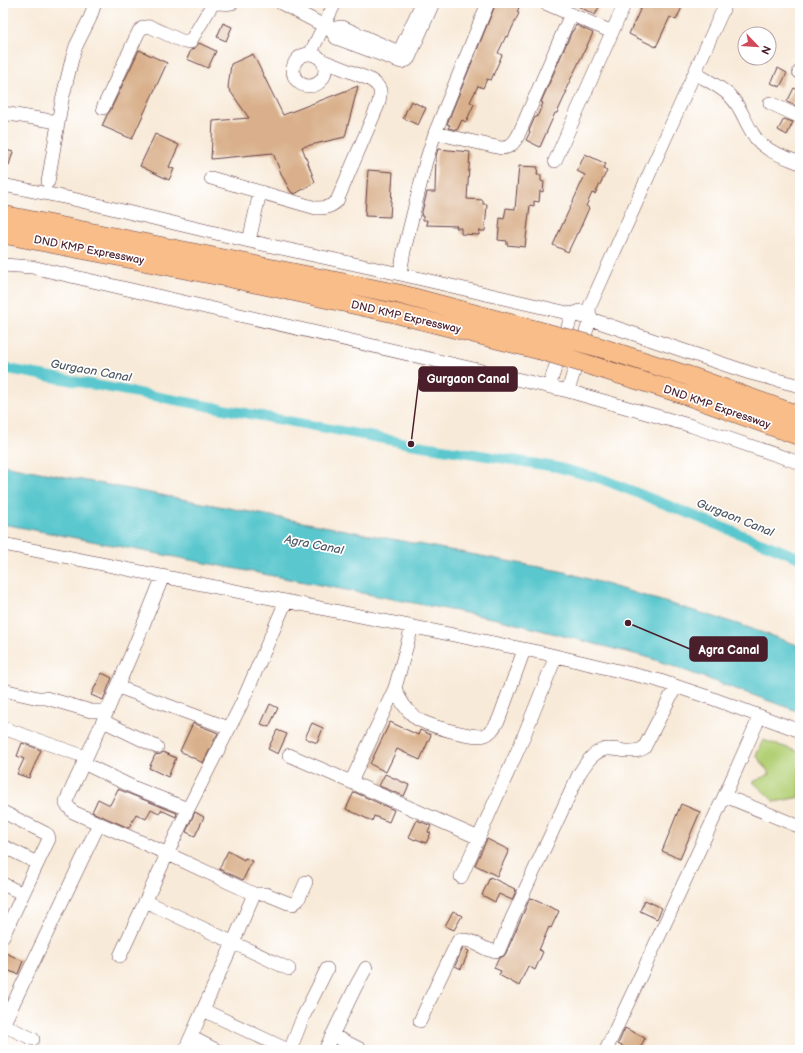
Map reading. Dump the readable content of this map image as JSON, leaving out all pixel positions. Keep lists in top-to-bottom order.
{
  "streets": {
    "highway": ["DND KMP Expressway"]
  },
  "water": ["Gurgaon Canal", "Agra Canal"],
  "places": ["Gurgaon Canal", "Agra Canal"],
  "north": "bottom right"
}
